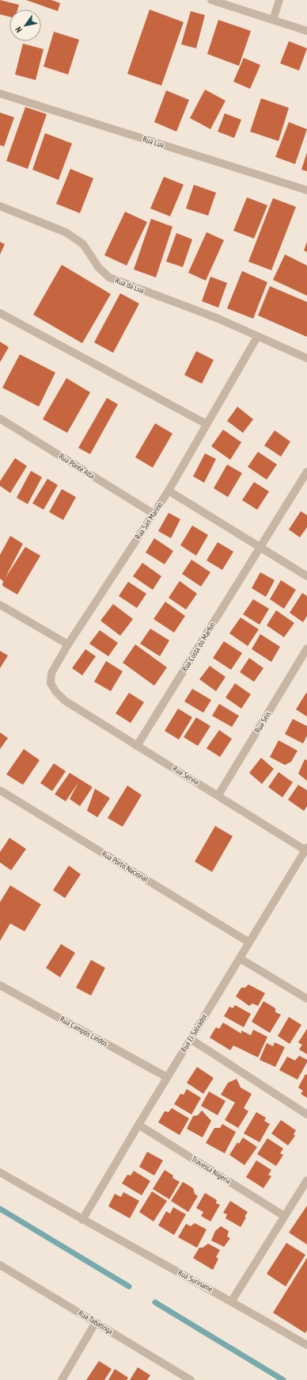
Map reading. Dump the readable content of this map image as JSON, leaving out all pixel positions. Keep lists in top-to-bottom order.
{
  "streets": {
    "street": [
      "Rua Lua",
      "Rua da Lua",
      "Rua Ponte Alta",
      "Rua San Marino",
      "Rua Costa do Marfim",
      "Rua Seis",
      "Rua Servia",
      "Rua Porto Nacional",
      "Rua Campos Lindos",
      "Rua El Salvador",
      "Travessa Nigéria",
      "Rua Suriname",
      "Rua Tabatinga"
    ]
  },
  "crossings": [
    ["Rua da Lua", "Rua San Marino"],
    ["Rua Ponte Alta", "Rua San Marino"],
    ["Rua San Marino", "Rua Servia"],
    ["Rua Costa do Marfim", "Rua Servia"],
    ["Rua Seis", "Rua Servia"],
    ["Rua Servia", "Rua El Salvador"],
    ["Rua Porto Nacional", "Rua El Salvador"],
    ["Rua Campos Lindos", "Rua El Salvador"],
    ["Rua El Salvador", "Travessa Nigéria"],
    ["Rua El Salvador", "Rua Suriname"]
  ],
  "north": "bottom left"
}
